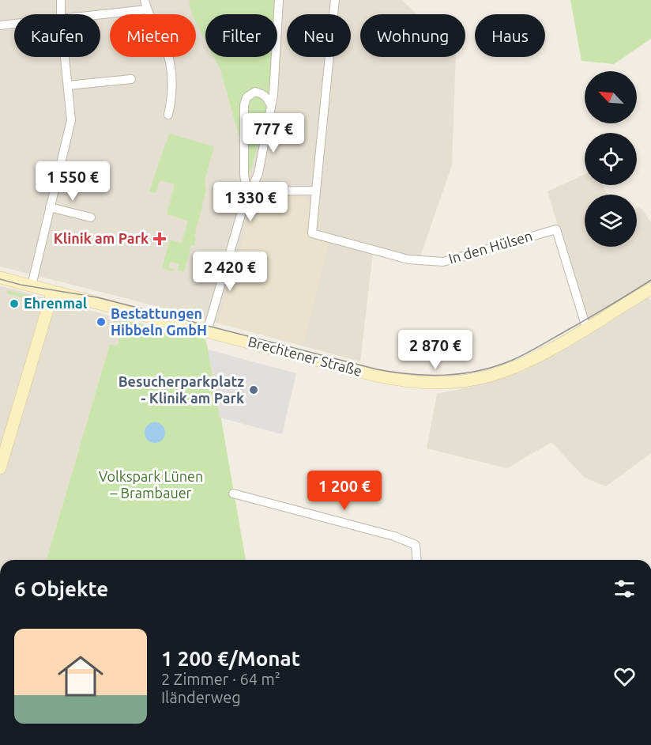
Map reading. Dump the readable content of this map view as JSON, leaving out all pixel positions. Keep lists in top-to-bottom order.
{
  "streets": {
    "main road": ["Brechtener Straße"],
    "street": ["In den Hülsen"]
  },
  "crossings": [
    ["In den Hülsen", "Brechtener Straße"]
  ],
  "parks": ["Volkspark Lünen – Brambauer"],
  "places": {
    "health": ["Klinik am Park"],
    "other": ["Ehrenmal", "Bestattungen Hibbeln GmbH", "Besucherparkplatz - Klinik am Park"]
  },
  "north": "top left",
  "page": {
    "chip": [
      "Kaufen",
      "Mieten",
      "Filter",
      "Neu",
      "Wohnung",
      "Haus"
    ],
    "price": [
      "777 €",
      "1 550 €",
      "1 330 €",
      "2 420 €",
      "2 870 €",
      "1 200 €"
    ],
    "heading": "6 Objekte",
    "list": [
      {
        "name": "1 200 €/Monat",
        "note": "2 Zimmer · 64 m² · Iländerweg"
      }
    ]
  }
}
